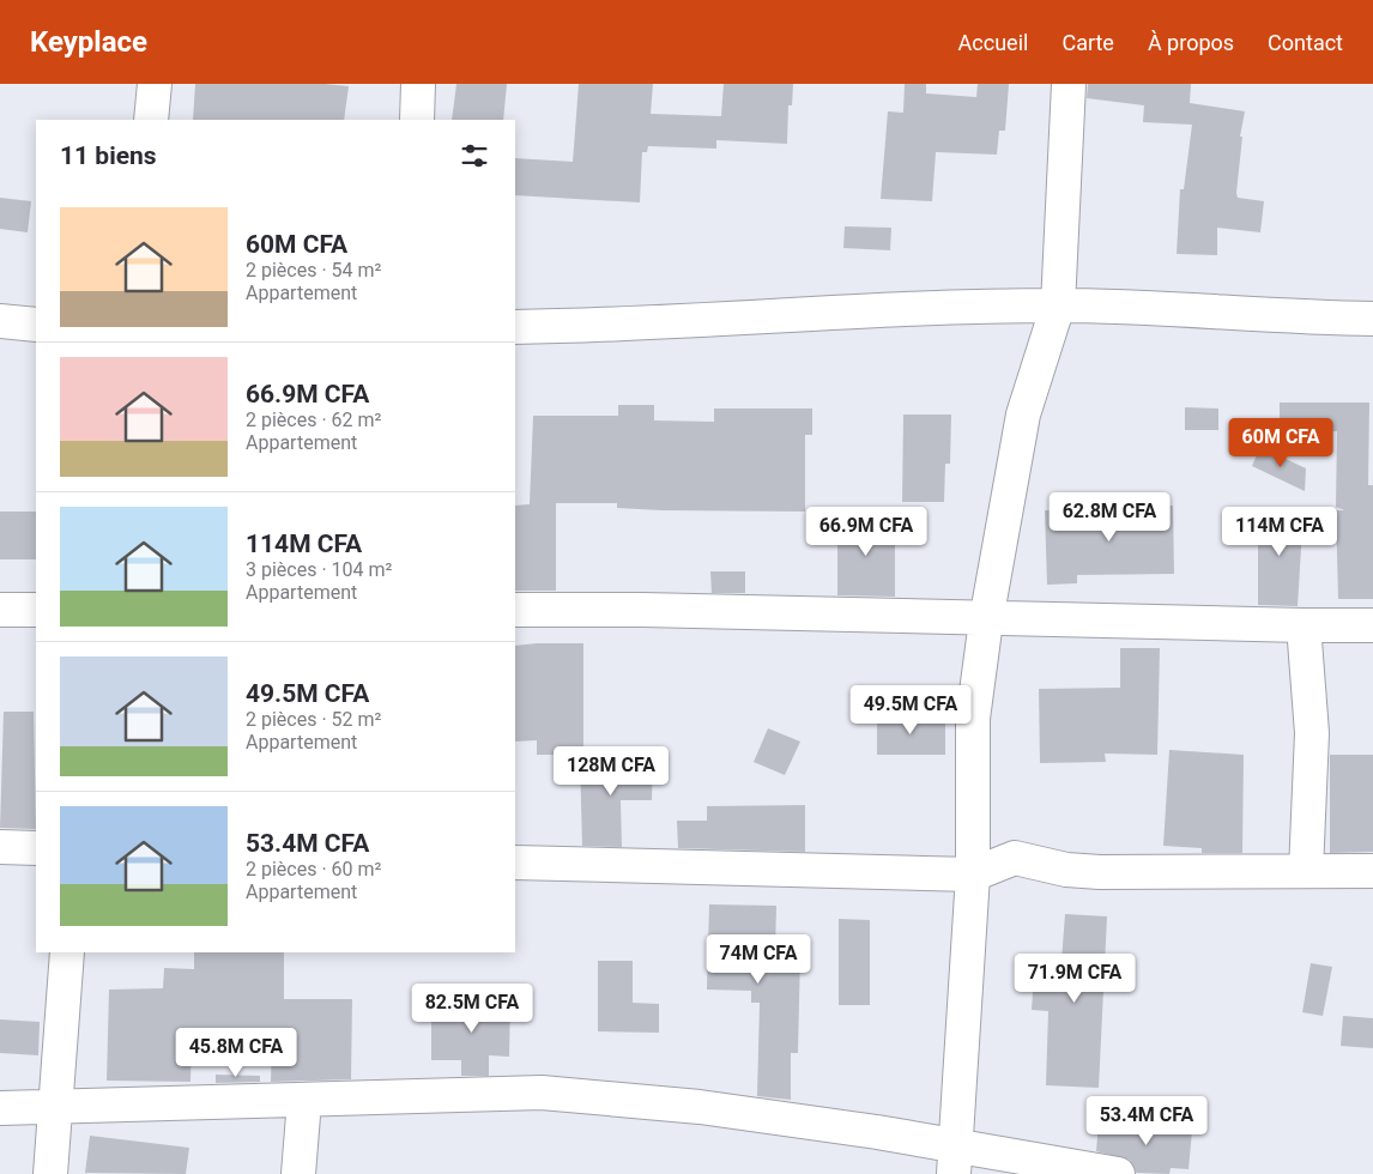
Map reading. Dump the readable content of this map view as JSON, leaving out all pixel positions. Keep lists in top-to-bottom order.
{
  "page": {
    "header": "Keyplace",
    "nav": [
      "Accueil",
      "Carte",
      "À propos",
      "Contact"
    ],
    "heading": "11 biens",
    "list": [
      {
        "name": "60M CFA",
        "note": "2 pièces · 54 m² · Appartement"
      },
      {
        "name": "66.9M CFA",
        "note": "2 pièces · 62 m² · Appartement"
      },
      {
        "name": "114M CFA",
        "note": "3 pièces · 104 m² · Appartement"
      },
      {
        "name": "49.5M CFA",
        "note": "2 pièces · 52 m² · Appartement"
      },
      {
        "name": "53.4M CFA",
        "note": "2 pièces · 60 m² · Appartement"
      }
    ],
    "price": [
      "60M CFA",
      "62.8M CFA",
      "66.9M CFA",
      "114M CFA",
      "49.5M CFA",
      "128M CFA",
      "74M CFA",
      "71.9M CFA",
      "82.5M CFA",
      "45.8M CFA",
      "53.4M CFA"
    ]
  }
}
